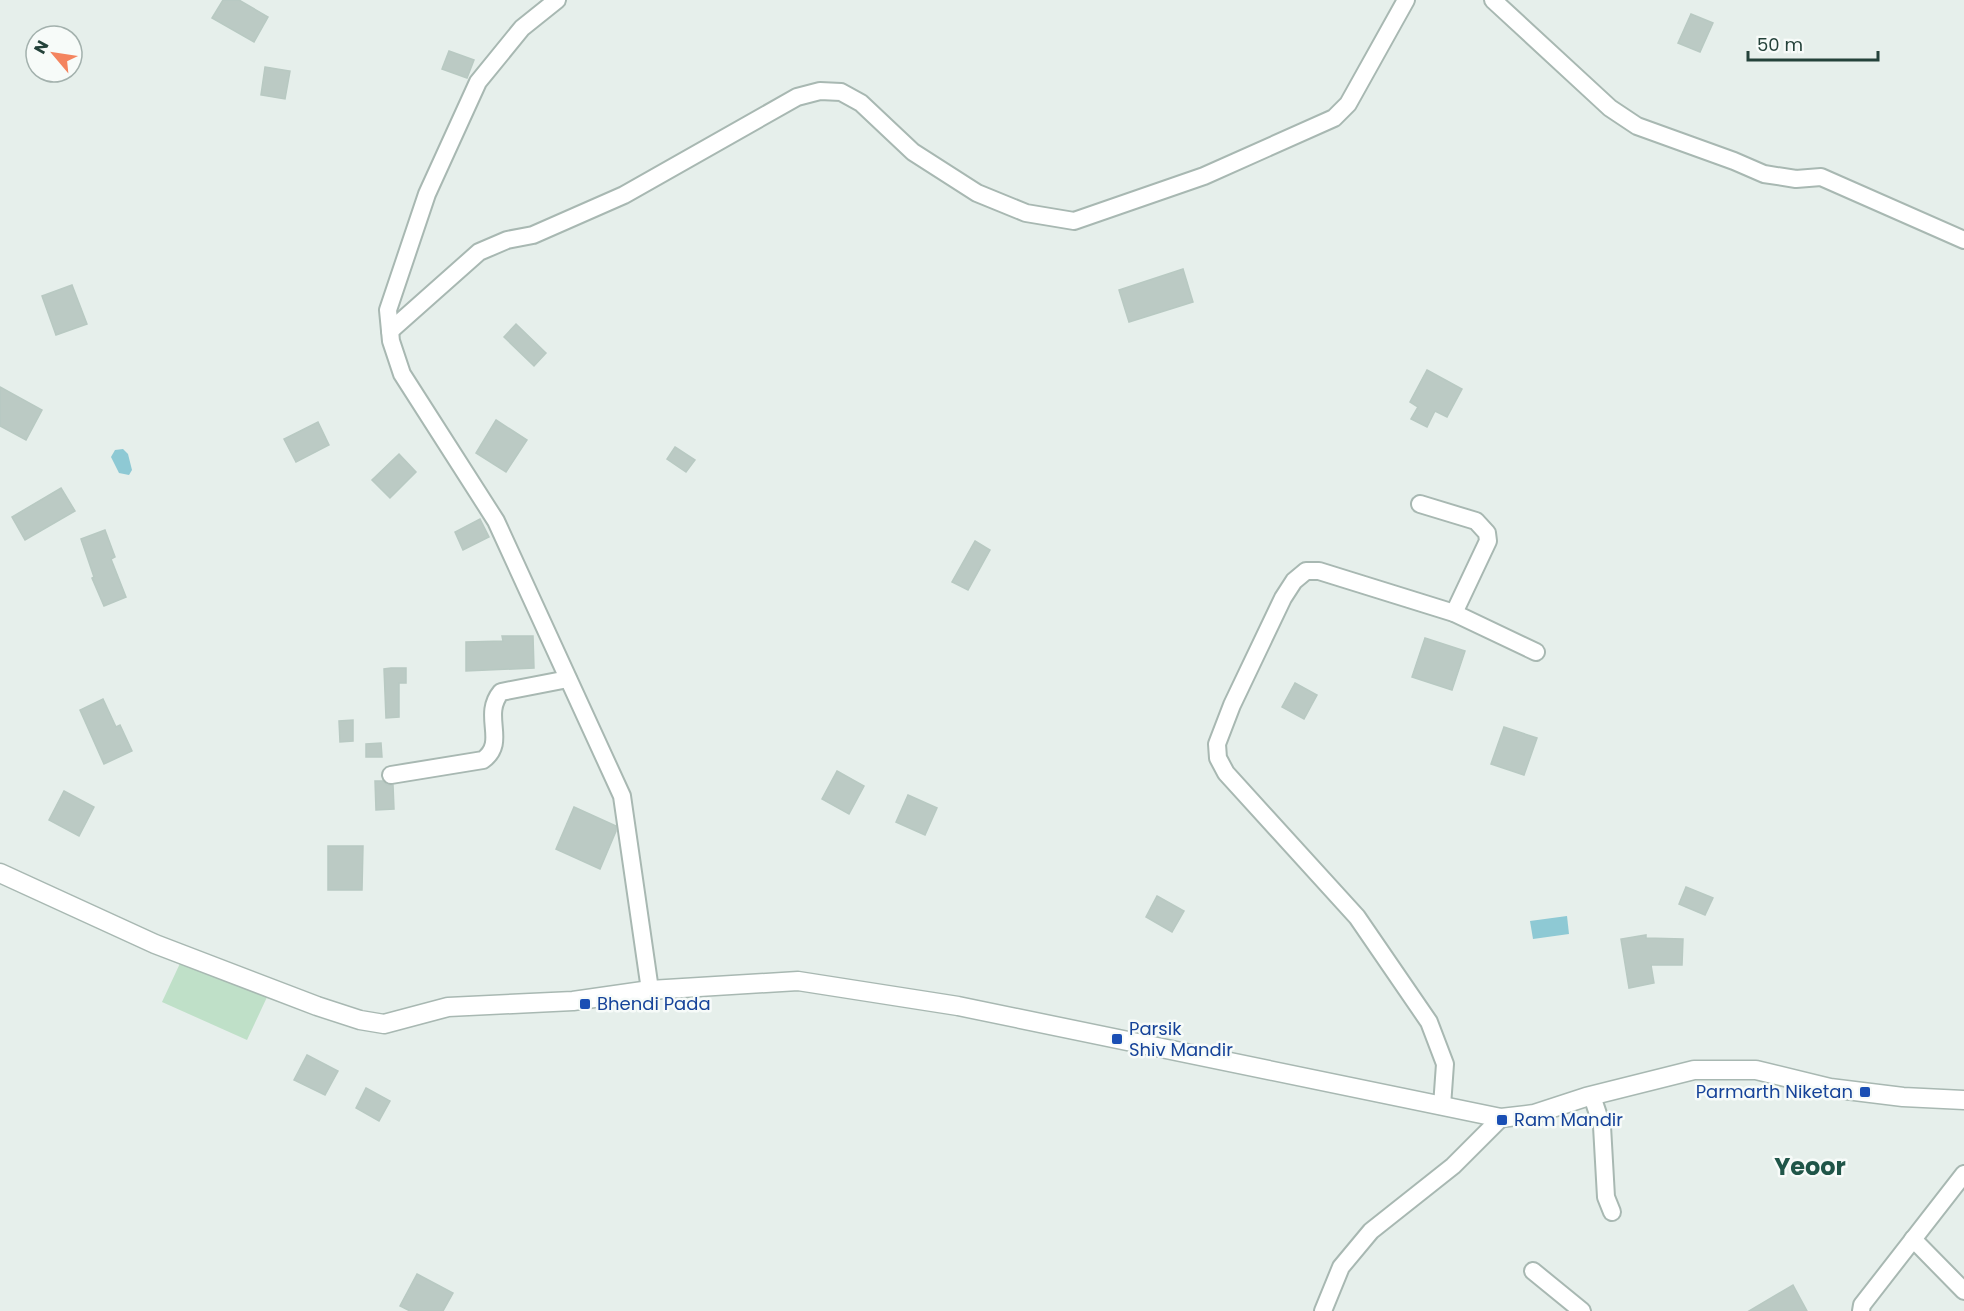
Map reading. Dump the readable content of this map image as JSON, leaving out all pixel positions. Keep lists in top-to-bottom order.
{
  "districts": ["Yeoor"],
  "places": {
    "transit": [
      "Bhendi Pada",
      "Parsik Shiv Mandir",
      "Parmarth Niketan",
      "Ram Mandir"
    ]
  },
  "scale_bar": "50 m",
  "north": "top left"
}
